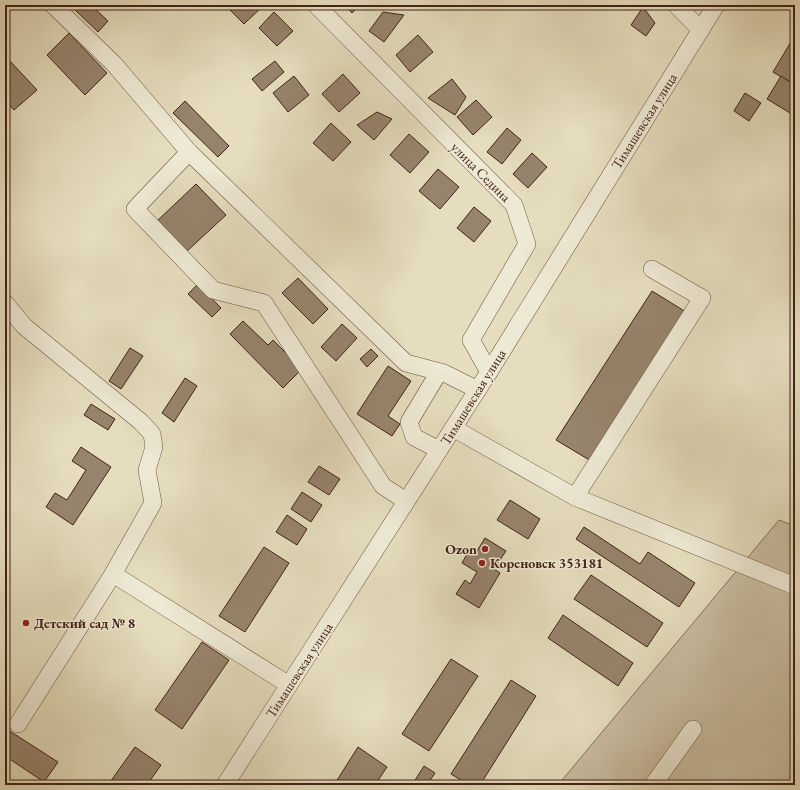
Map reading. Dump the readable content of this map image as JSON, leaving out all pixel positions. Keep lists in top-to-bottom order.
{
  "streets": {
    "street": ["Тимашевская улица", "улица Седина"]
  },
  "crossings": [
    ["Тимашевская улица", "улица Седина"]
  ],
  "places": ["Ozon", "Кореновск 353181", "Детский сад № 8"]
}
